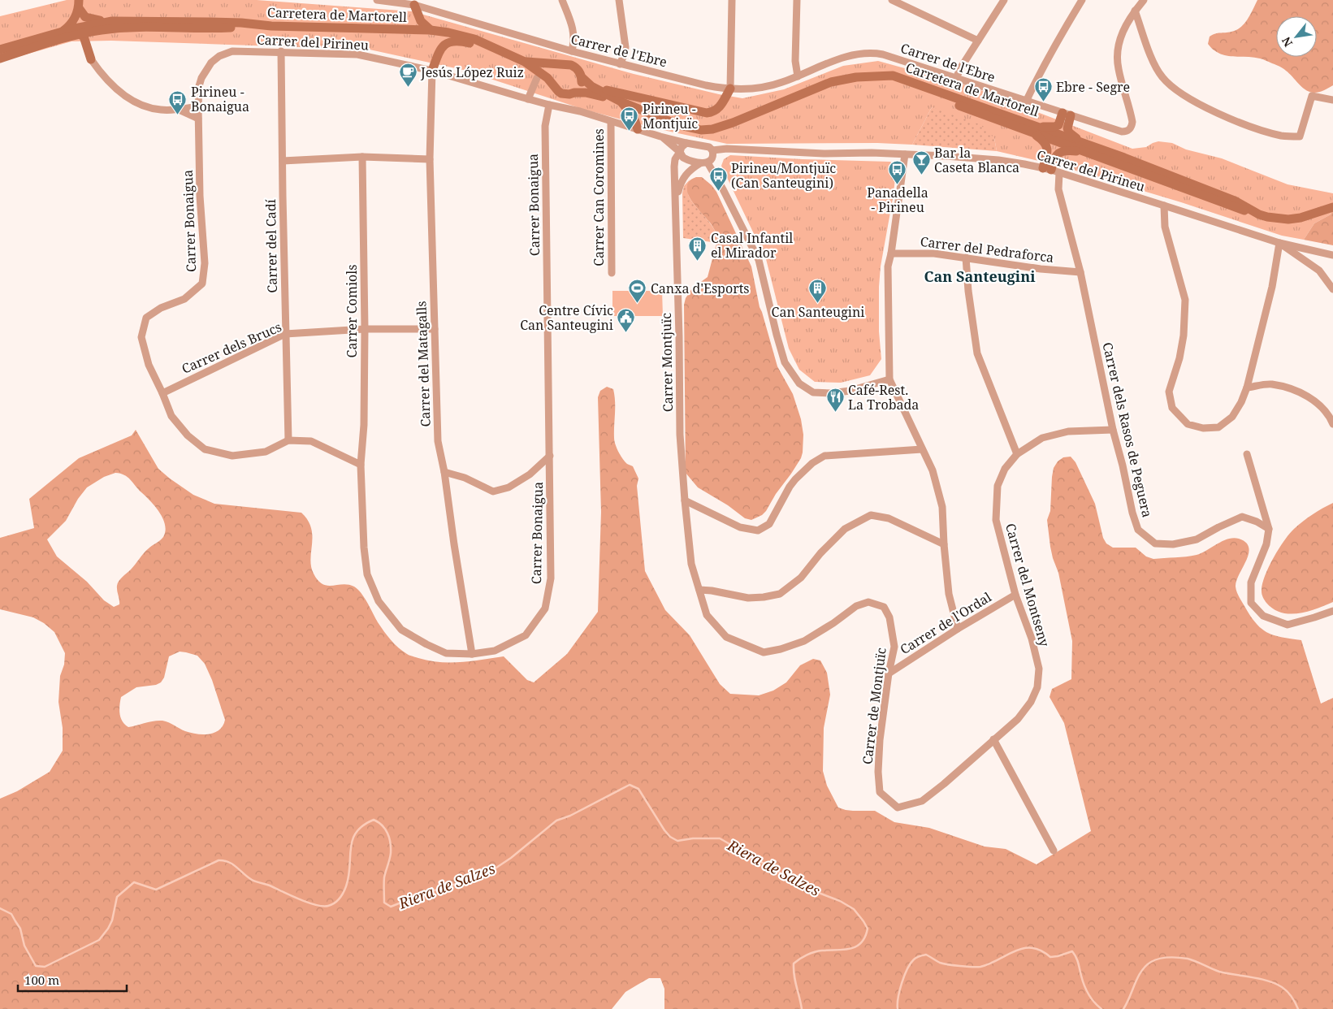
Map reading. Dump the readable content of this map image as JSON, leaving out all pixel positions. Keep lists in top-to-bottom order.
{
  "streets": {
    "main road": ["Carretera de Martorell"],
    "street": [
      "Carrer del Pirineu",
      "Carrer de l'Ebre",
      "Carrer Can Coromines",
      "Carrer Bonaigua",
      "Carrer del Cadí",
      "Carrer del Pedraforca",
      "Carrer Comiols",
      "Carrer dels Brucs",
      "Carrer Montjuïc",
      "Carrer del Matagalls",
      "Carrer dels Rasos de Peguera",
      "Carrer del Montseny",
      "Carrer de l'Ordal",
      "Carrer de Montjuïc"
    ]
  },
  "crossings": [
    ["Carrer del Pirineu", "Carrer Can Coromines"],
    ["Carrer del Pirineu", "Carrer Bonaigua"],
    ["Carrer del Pirineu", "Carrer del Cadí"],
    ["Carrer del Pirineu", "Carrer Montjuïc"],
    ["Carrer del Pirineu", "Carrer del Matagalls"],
    ["Carrer del Pirineu", "Carrer dels Rasos de Peguera"],
    ["Carrer Bonaigua", "Carrer del Cadí"],
    ["Carrer Bonaigua", "Carrer Comiols"],
    ["Carrer Bonaigua", "Carrer dels Brucs"],
    ["Carrer Bonaigua", "Carrer del Matagalls"],
    ["Carrer del Cadí", "Carrer dels Brucs"],
    ["Carrer del Pedraforca", "Carrer dels Rasos de Peguera"],
    ["Carrer Comiols", "Carrer dels Brucs"],
    ["Carrer dels Brucs", "Carrer del Matagalls"],
    ["Carrer Montjuïc", "Carrer de Montjuïc"],
    ["Carrer dels Rasos de Peguera", "Carrer del Montseny"],
    ["Carrer del Montseny", "Carrer de l'Ordal"],
    ["Carrer del Montseny", "Carrer de Montjuïc"],
    ["Carrer de l'Ordal", "Carrer de Montjuïc"]
  ],
  "districts": ["Can Santeugini"],
  "water": ["Riera de Salzes"],
  "places": {
    "cafe": ["Jesús López Ruiz"],
    "bus stop": [
      "Ebre - Segre",
      "Pirineu - Bonaigua",
      "Pirineu - Montjuïc",
      "Panadella - Pirineu",
      "Pirineu/Montjuïc (Can Santeugini)"
    ],
    "bar": ["Bar la Caseta Blanca"],
    "building": ["Casal Infantil el Mirador", "Can Santeugini"],
    "sports": ["Canxa d'Esports"],
    "public building": ["Centre Cívic Can Santeugini"],
    "restaurant": ["Café-Rest. La Trobada"]
  },
  "scale_bar": "100 m",
  "north": "bottom left"
}
